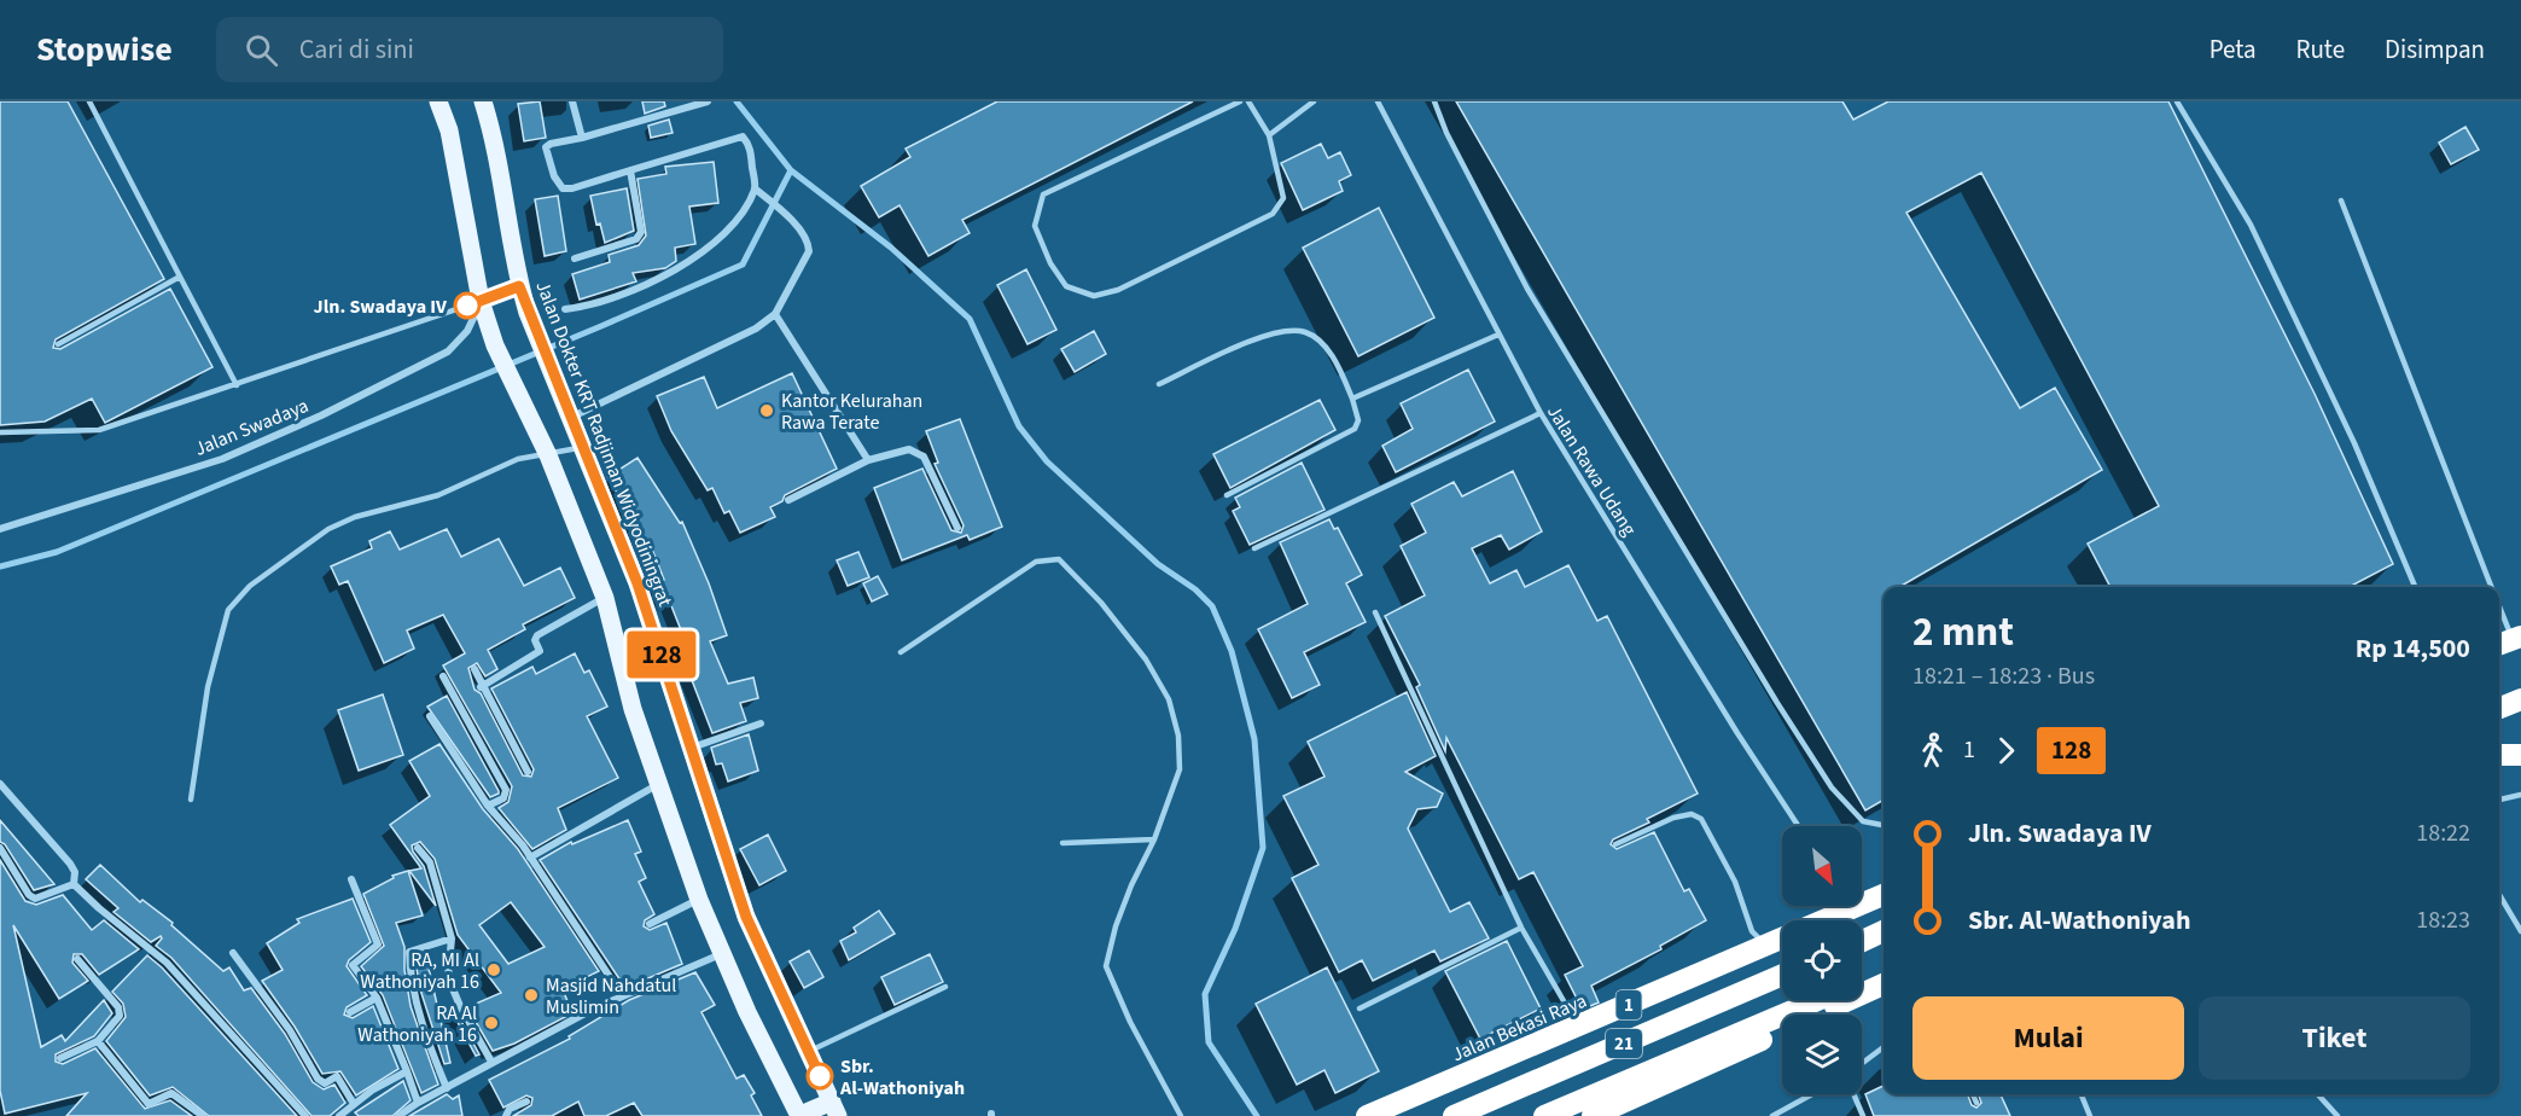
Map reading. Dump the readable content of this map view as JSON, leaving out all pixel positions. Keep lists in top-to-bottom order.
{
  "streets": {
    "highway": ["1", "Jalan Bekasi Raya", "21"],
    "main road": ["Jalan Dokter KRT Radjiman Widyodiningrat"],
    "street": ["Jalan Swadaya"],
    "lane": ["Jalan Rawa Udang"]
  },
  "places": [
    "Jln. Swadaya IV",
    "Kantor Kelurahan Rawa Terate",
    "RA, MI Al Wathoniyah 16",
    "Masjid Nahdatul Muslimin",
    "RA Al Wathoniyah 16",
    "Sbr. Al-Wathoniyah"
  ],
  "lines": ["bus line 128"],
  "north": "bottom right",
  "page": {
    "header": "Stopwise",
    "search": "Cari di sini",
    "nav": ["Peta", "Rute", "Disimpan"],
    "on_map": "128",
    "heading": ["2 mnt", "18:21 – 18:23 · Bus", "Rp 14,500"],
    "legs": ["1", "128"],
    "list": [
      {
        "name": "Jln. Swadaya IV",
        "value": "18:22"
      },
      {
        "name": "Sbr. Al-Wathoniyah",
        "value": "18:23"
      }
    ],
    "buttons": ["Mulai", "Tiket"]
  }
}
